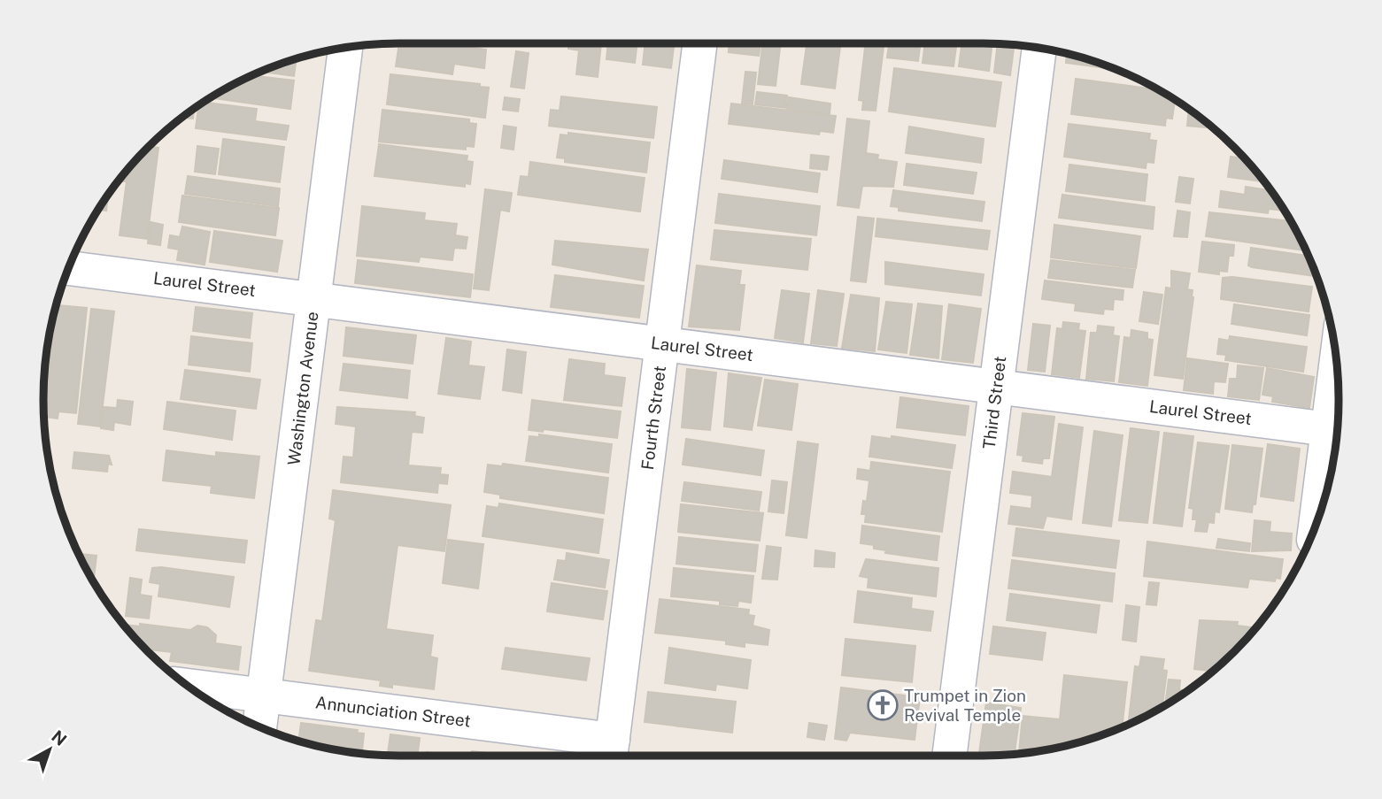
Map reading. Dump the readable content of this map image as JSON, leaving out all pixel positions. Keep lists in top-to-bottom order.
{
  "streets": {
    "street": [
      "Laurel Street",
      "Washington Avenue",
      "Third Street",
      "Fourth Street",
      "Annunciation Street"
    ]
  },
  "crossings": [
    ["Laurel Street", "Washington Avenue"],
    ["Laurel Street", "Third Street"],
    ["Laurel Street", "Fourth Street"],
    ["Washington Avenue", "Annunciation Street"],
    ["Fourth Street", "Annunciation Street"]
  ],
  "places": {
    "church": ["Trumpet in Zion Revival Temple"]
  },
  "north": "top right"
}
